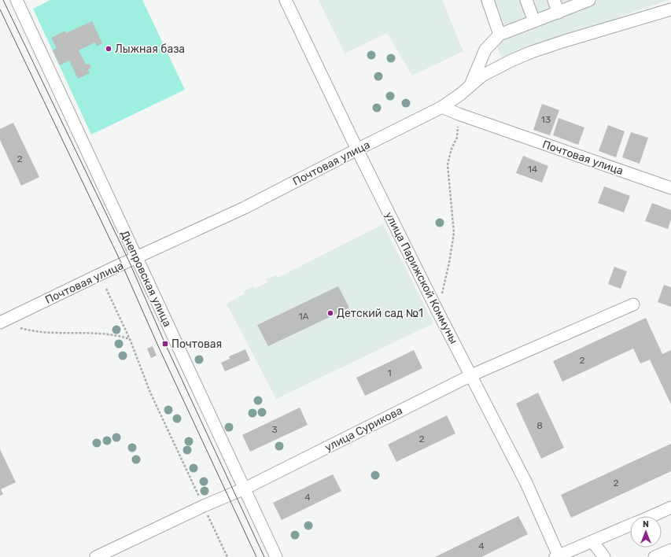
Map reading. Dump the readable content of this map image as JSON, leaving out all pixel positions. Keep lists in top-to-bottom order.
{
  "streets": {
    "street": [
      "Почтовая улица",
      "улица Парижской Коммуны",
      "Днепровская улица",
      "улица Сурикова"
    ]
  },
  "crossings": [
    ["Почтовая улица", "улица Парижской Коммуны"],
    ["Почтовая улица", "Днепровская улица"],
    ["улица Парижской Коммуны", "улица Сурикова"],
    ["Днепровская улица", "улица Сурикова"]
  ],
  "places": {
    "other": ["Лыжная база", "Детский сад №1"],
    "transit": ["Почтовая"]
  },
  "house_numbers": [
    "13",
    "2",
    "14",
    "1А",
    "2",
    "1",
    "8",
    "3",
    "2",
    "2",
    "4",
    "4"
  ],
  "north": "top"
}
